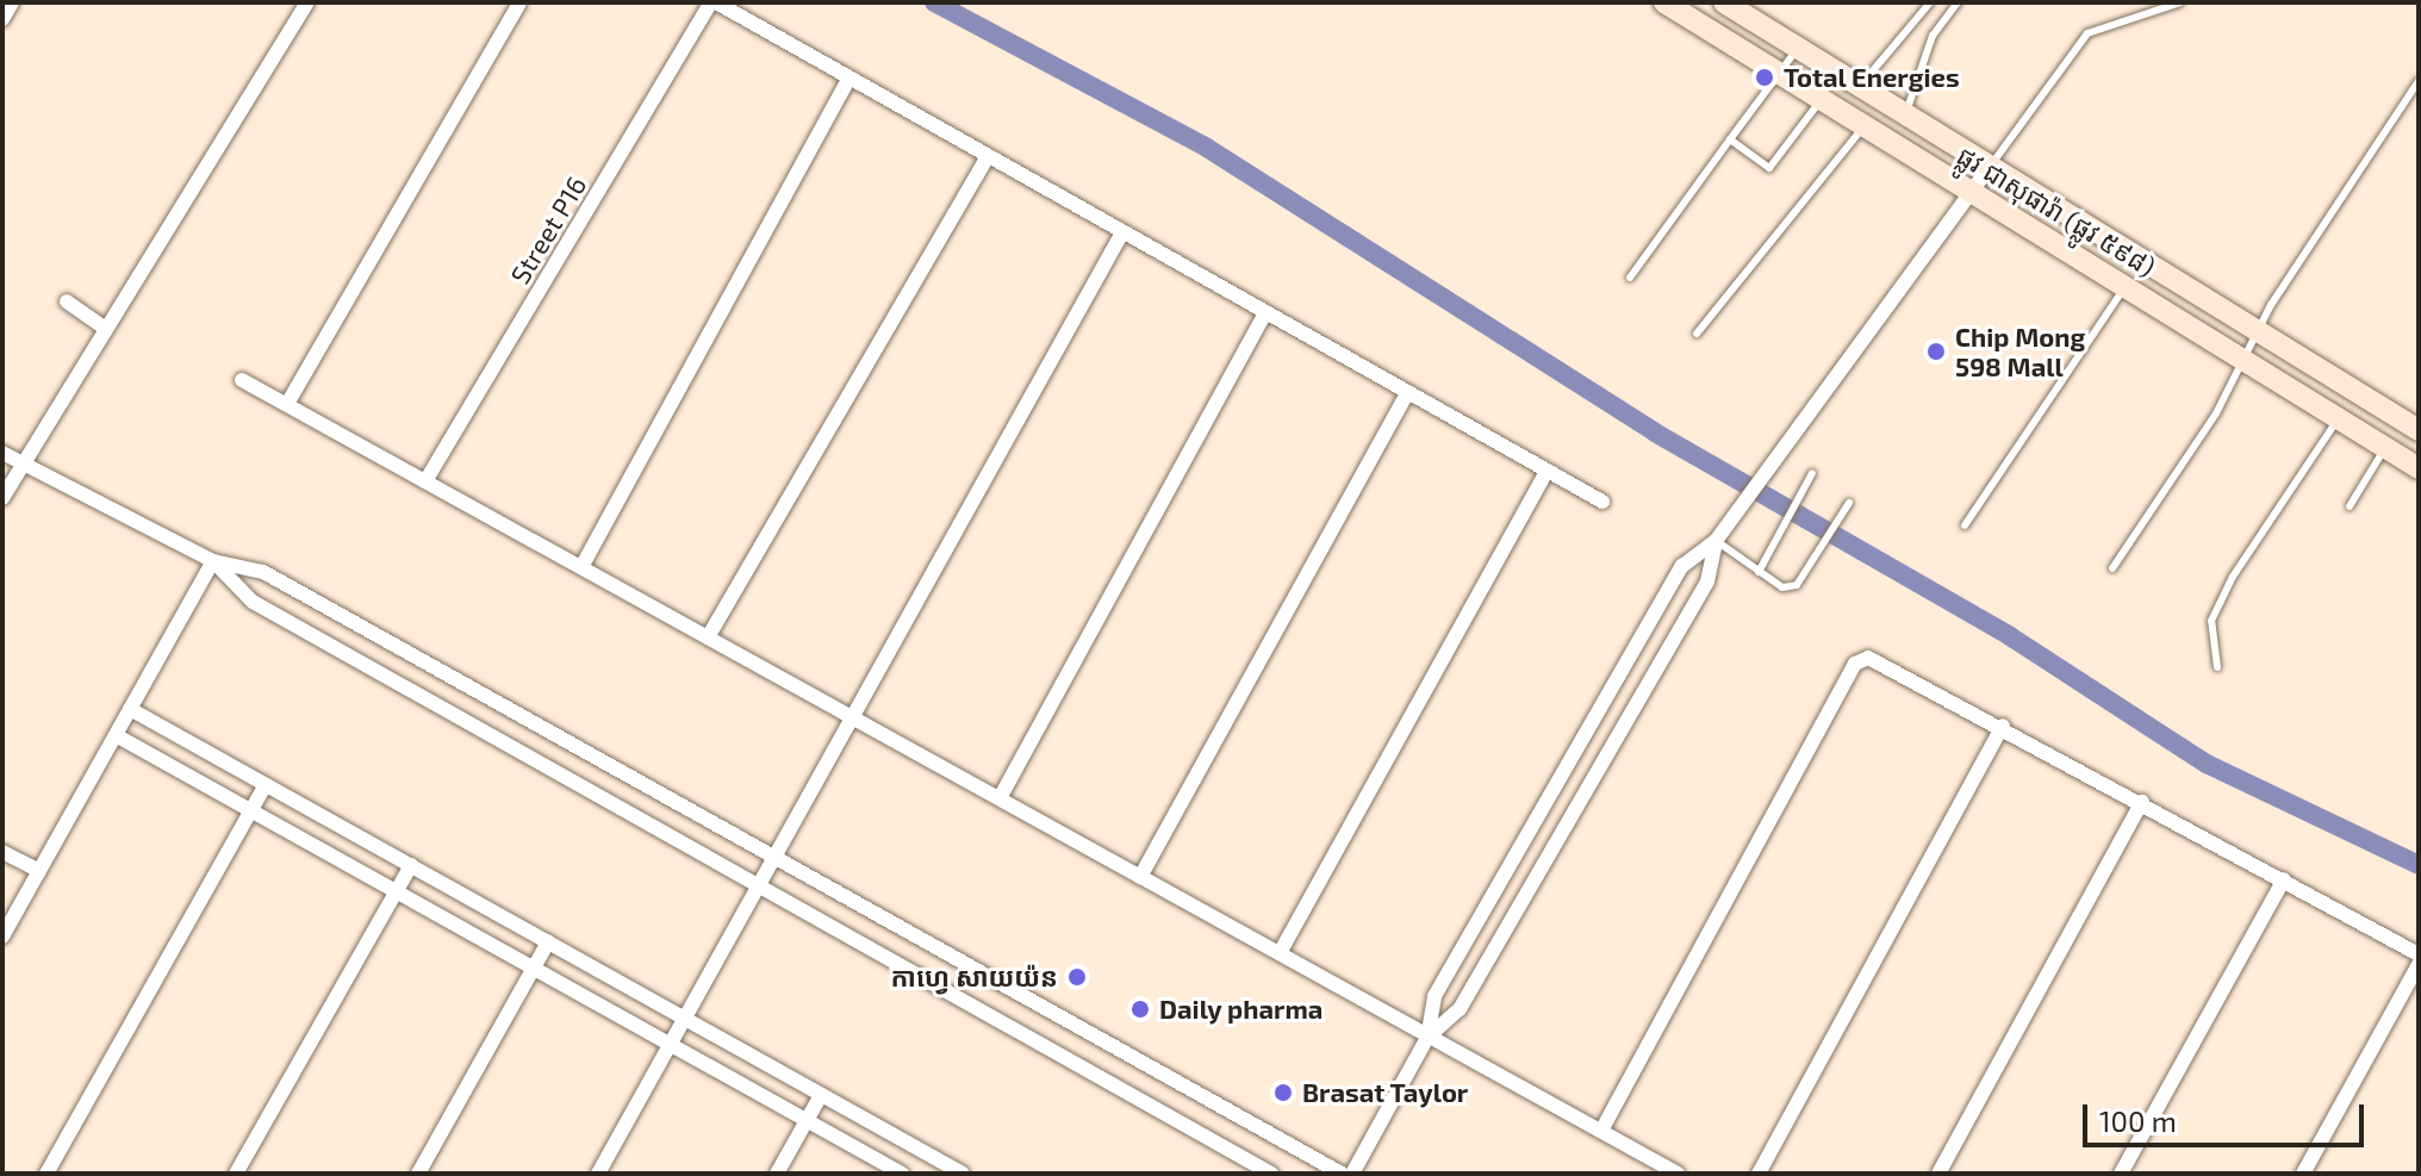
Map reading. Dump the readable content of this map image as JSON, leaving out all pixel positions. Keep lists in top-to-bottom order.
{
  "streets": {
    "main road": ["ផ្លូវ ជាសុផារ៉ា (ផ្លូវ ៥៩៨)"],
    "street": ["Street P16"]
  },
  "places": [
    "Total Energies",
    "Chip Mong 598 Mall",
    "កាហ្វេ សាយយ៉ន",
    "Daily pharma",
    "Brasat Taylor"
  ],
  "scale_bar": "100 m"
}
